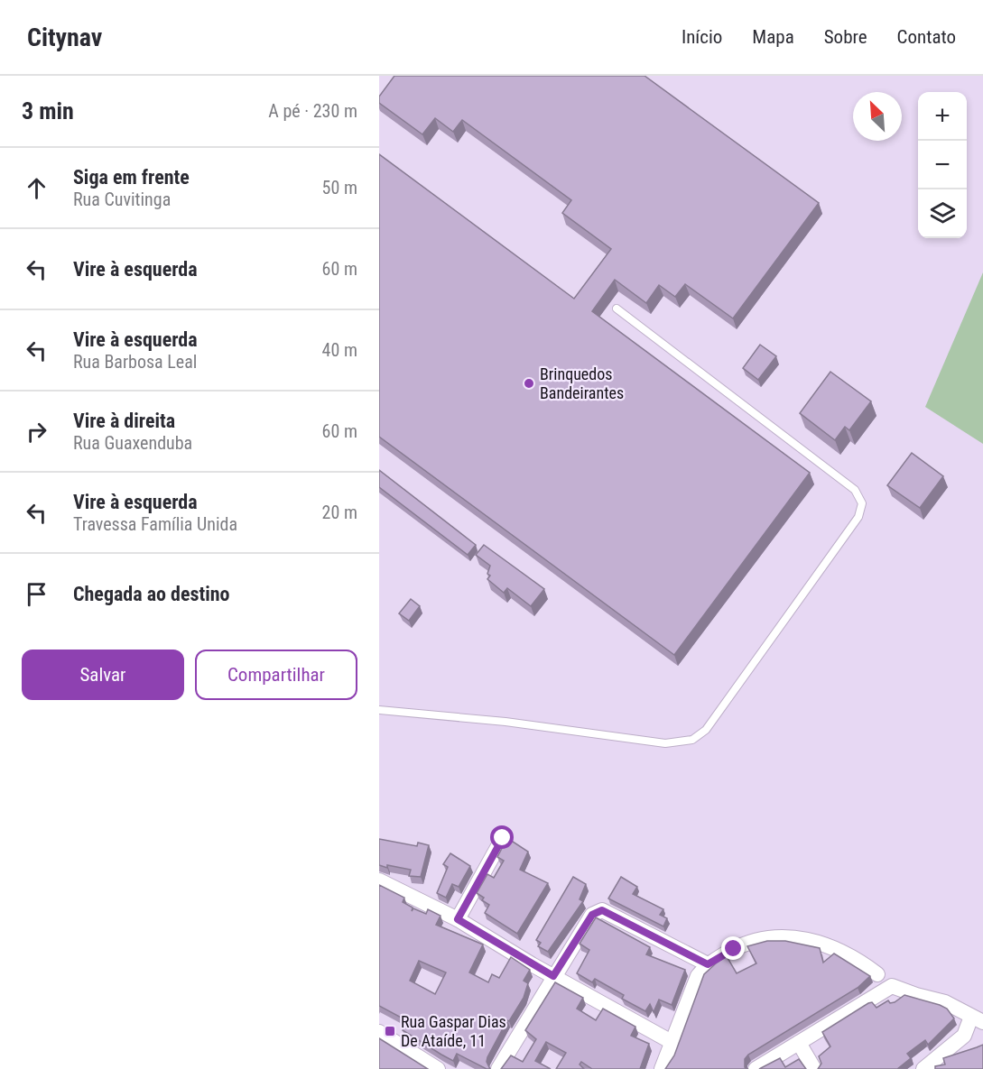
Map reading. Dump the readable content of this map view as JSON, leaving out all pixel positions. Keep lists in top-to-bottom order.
{
  "places": {
    "other": ["Brinquedos Bandeirantes"],
    "transit": ["Rua Gaspar Dias De Ataíde, 11"]
  },
  "north": "top left",
  "page": {
    "header": "Citynav",
    "nav": [
      "Início",
      "Mapa",
      "Sobre",
      "Contato"
    ],
    "heading": ["3 min", "A pé · 230 m"],
    "map_buttons": ["+", "−"],
    "list": [
      ["Siga em frente", "Rua Cuvitinga", "50 m"],
      ["Vire à esquerda", "60 m"],
      ["Vire à esquerda", "Rua Barbosa Leal", "40 m"],
      ["Vire à direita", "Rua Guaxenduba", "60 m"],
      ["Vire à esquerda", "Travessa Família Unida", "20 m"],
      "Chegada ao destino"
    ],
    "buttons": ["Salvar", "Compartilhar"]
  }
}
